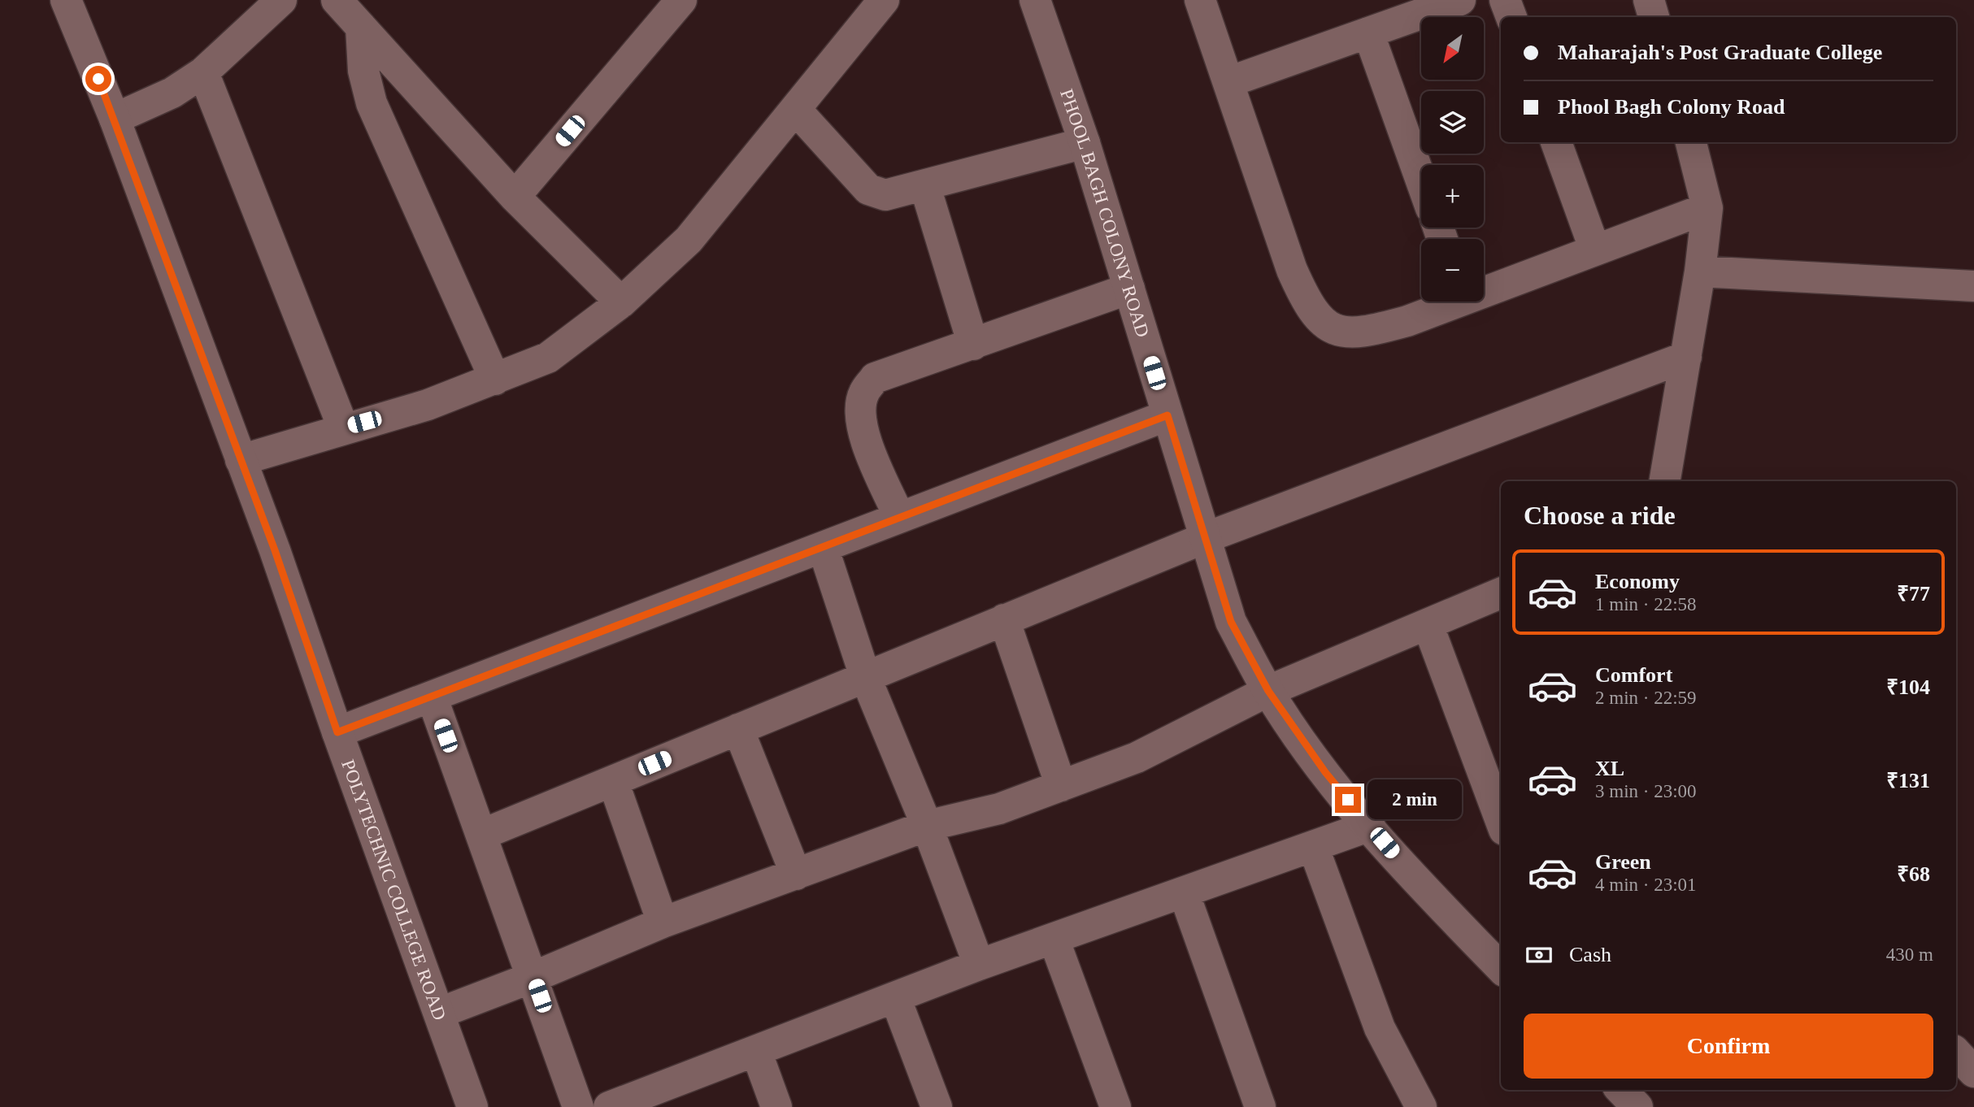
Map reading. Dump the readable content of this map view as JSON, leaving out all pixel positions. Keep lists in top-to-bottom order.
{
  "streets": {
    "street": ["PHOOL BAGH COLONY ROAD", "POLYTECHNIC COLLEGE ROAD"]
  },
  "north": "bottom left",
  "page": {
    "map_buttons": ["+", "−"],
    "banner": ["Maharajah's Post Graduate College", "Phool Bagh Colony Road"],
    "heading": "Choose a ride",
    "list": [
      {
        "name": "Economy",
        "note": "1 min · 22:58",
        "value": "₹77"
      },
      {
        "name": "Comfort",
        "note": "2 min · 22:59",
        "value": "₹104"
      },
      {
        "name": "XL",
        "note": "3 min · 23:00",
        "value": "₹131"
      },
      {
        "name": "Green",
        "note": "4 min · 23:01",
        "value": "₹68"
      }
    ],
    "bubble": "2 min",
    "pay": ["Cash", "430 m"],
    "buttons": "Confirm"
  }
}
